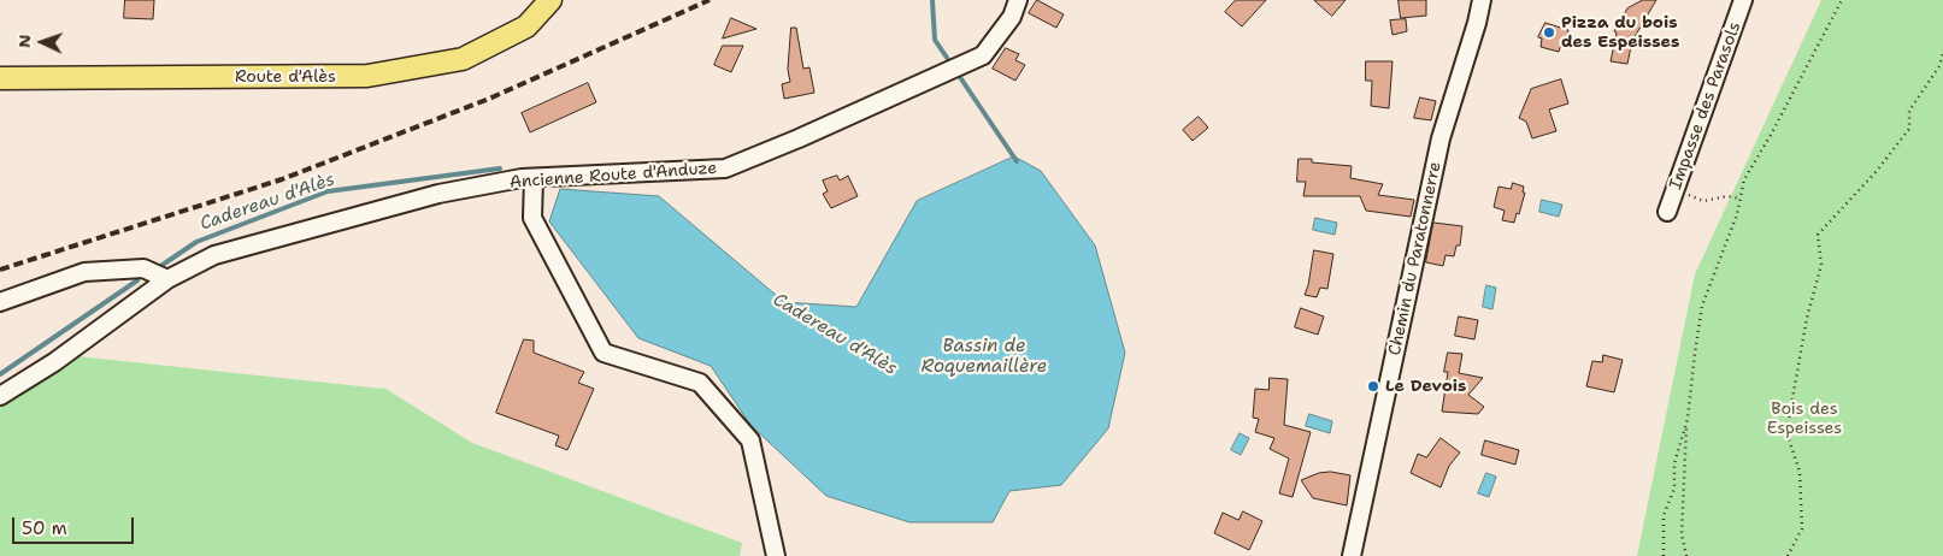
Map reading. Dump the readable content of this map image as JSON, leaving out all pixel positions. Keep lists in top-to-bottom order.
{
  "streets": {
    "main road": ["Route d'Alès"],
    "street": ["Impasse des Parasols", "Ancienne Route d'Anduze", "Chemin du Paratonnerre"]
  },
  "water": ["Cadereau d'Alès", "Bassin de Roquemaillère"],
  "parks": ["Bois des Espeisses"],
  "places": ["Pizza du bois des Espeisses", "Le Devois"],
  "scale_bar": "50 m",
  "north": "left"
}
